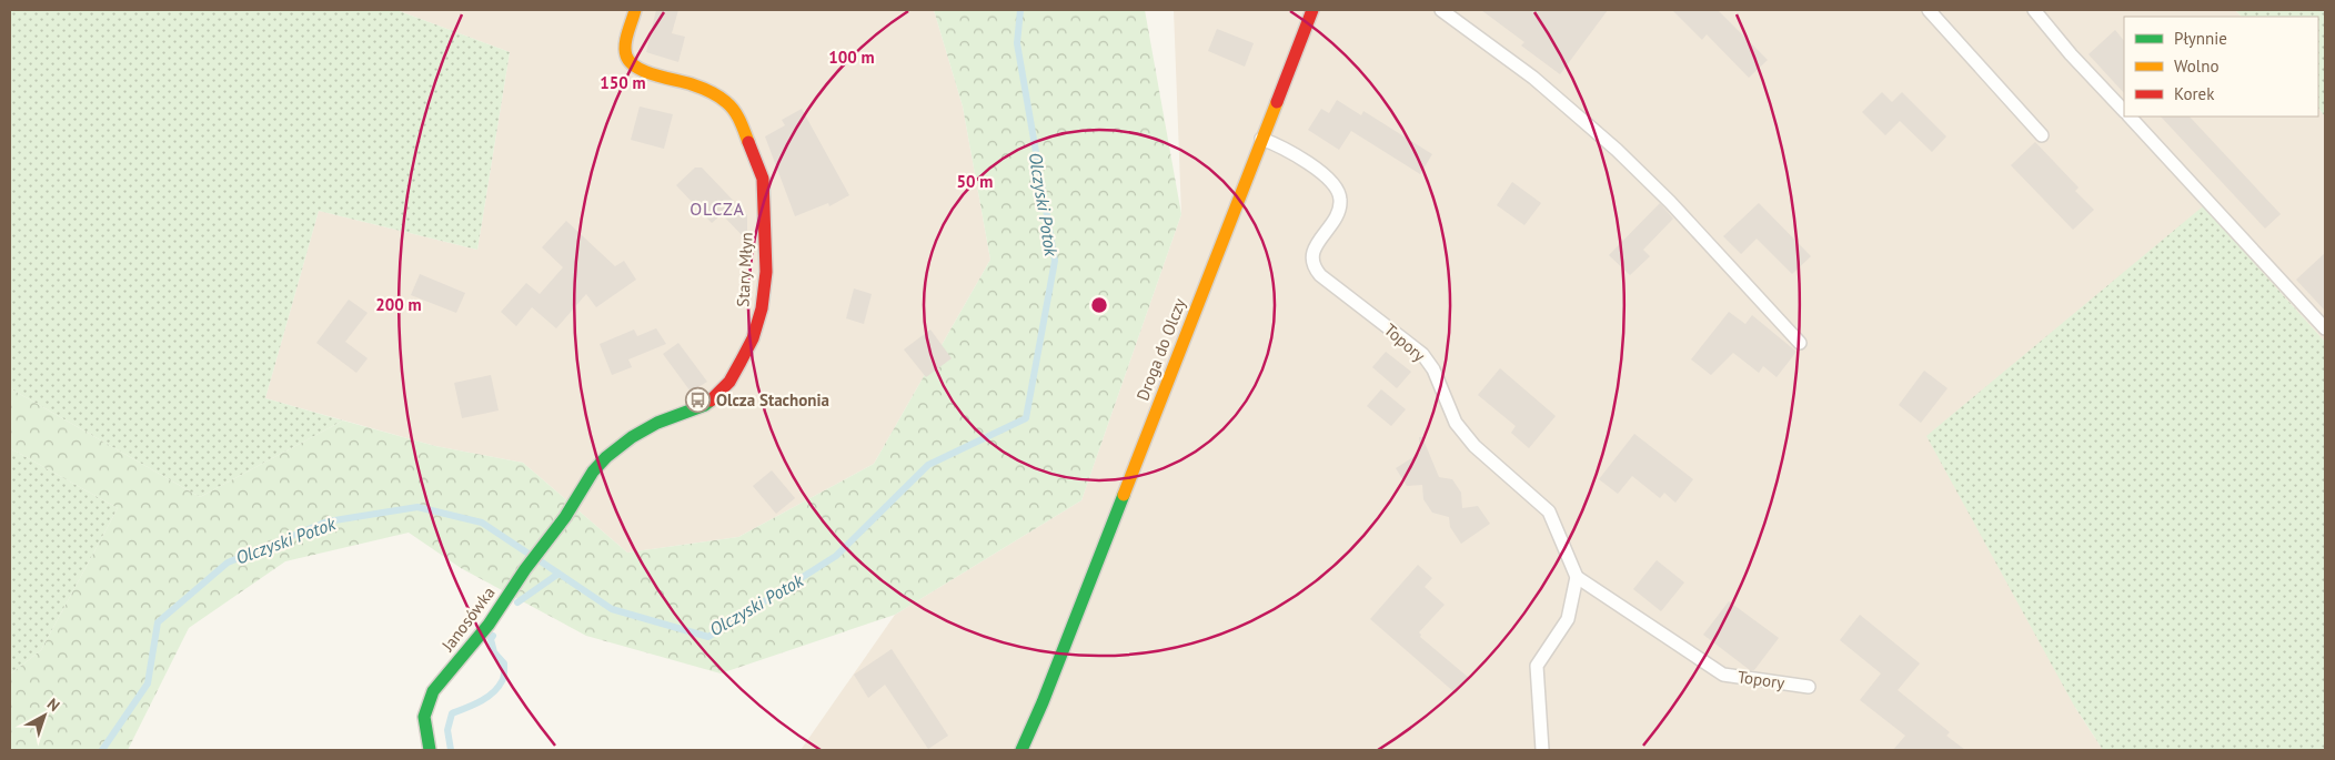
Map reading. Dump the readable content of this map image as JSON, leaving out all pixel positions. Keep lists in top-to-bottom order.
{
  "streets": {
    "street": ["Stary Młyn", "Droga do Olczy", "Janosówka"],
    "lane": ["Topory"]
  },
  "crossings": [
    ["Stary Młyn", "Janosówka"],
    ["Topory", "Droga do Olczy"]
  ],
  "districts": ["OLCZA"],
  "water": ["Olczyski Potok"],
  "places": {
    "bus stop": ["Olcza Stachonia"]
  },
  "legend": ["Płynnie", "Wolno", "Korek"],
  "north": "top right",
  "rings": [
    "100 m",
    "150 m",
    "50 m",
    "200 m"
  ]
}
